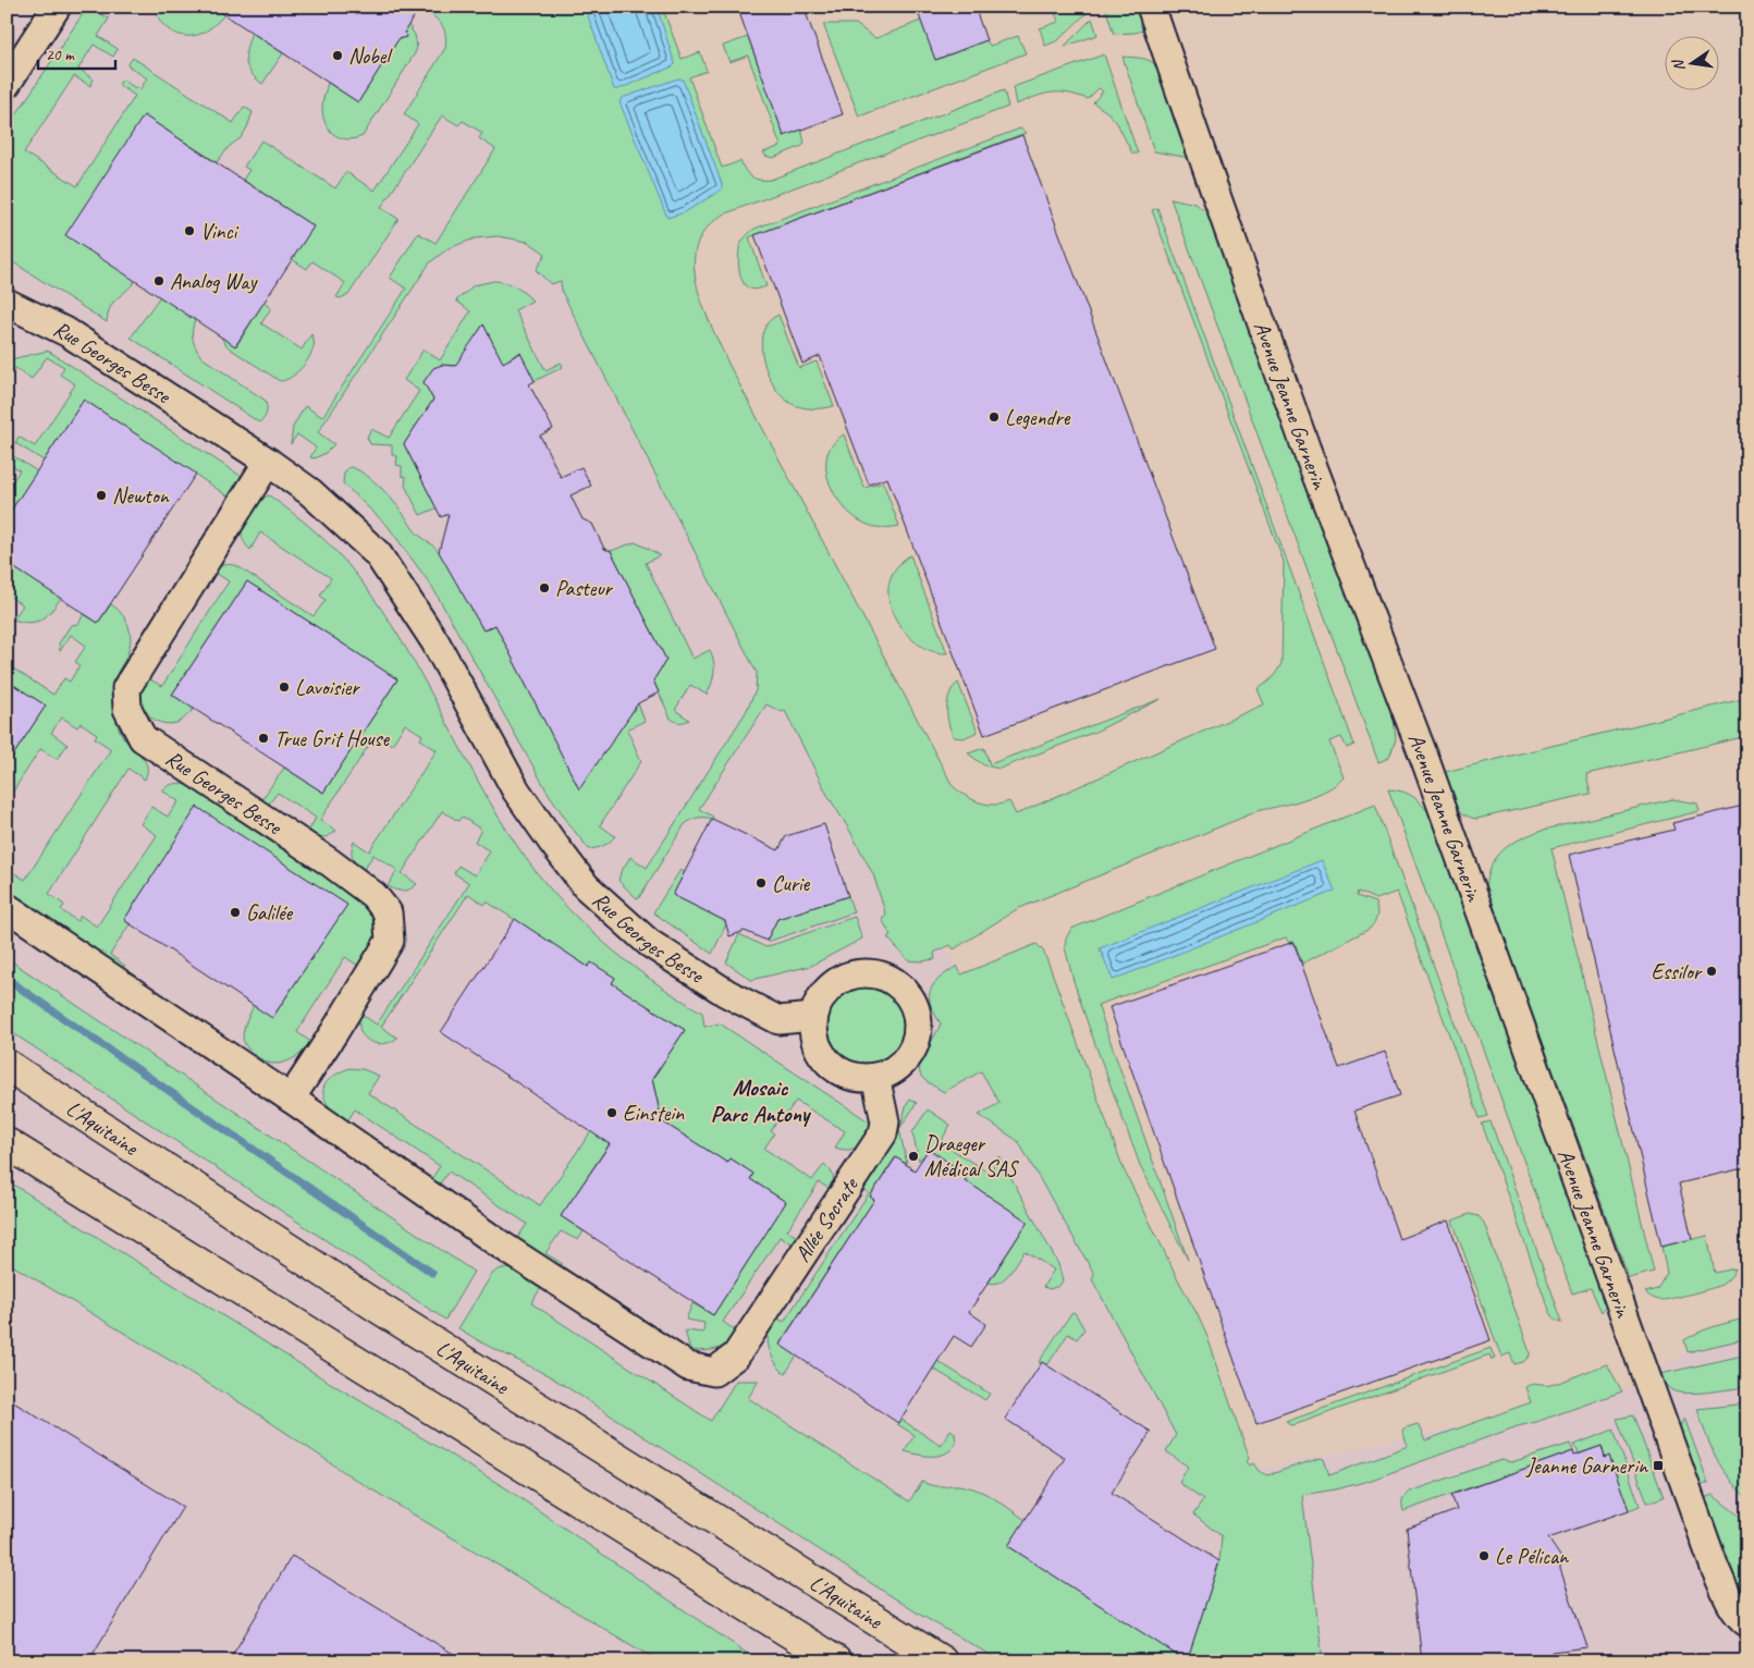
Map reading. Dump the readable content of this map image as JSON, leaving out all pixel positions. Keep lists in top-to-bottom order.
{
  "streets": {
    "highway": ["L'Aquitaine"],
    "street": ["Rue Georges Besse", "Avenue Jeanne Garnerin", "Allée Socrate"]
  },
  "crossings": [
    ["Rue Georges Besse", "Allée Socrate"]
  ],
  "districts": ["Mosaic Parc Antony"],
  "places": {
    "other": [
      "Nobel",
      "Vinci",
      "Analog Way",
      "Legendre",
      "Newton",
      "Pasteur",
      "Lavoisier",
      "True Grit House",
      "Curie",
      "Galilée",
      "Essilor",
      "Einstein",
      "Draeger Médical SAS",
      "Le Pélican"
    ],
    "transit": ["Jeanne Garnerin"]
  },
  "scale_bar": "20 m",
  "north": "left"
}
